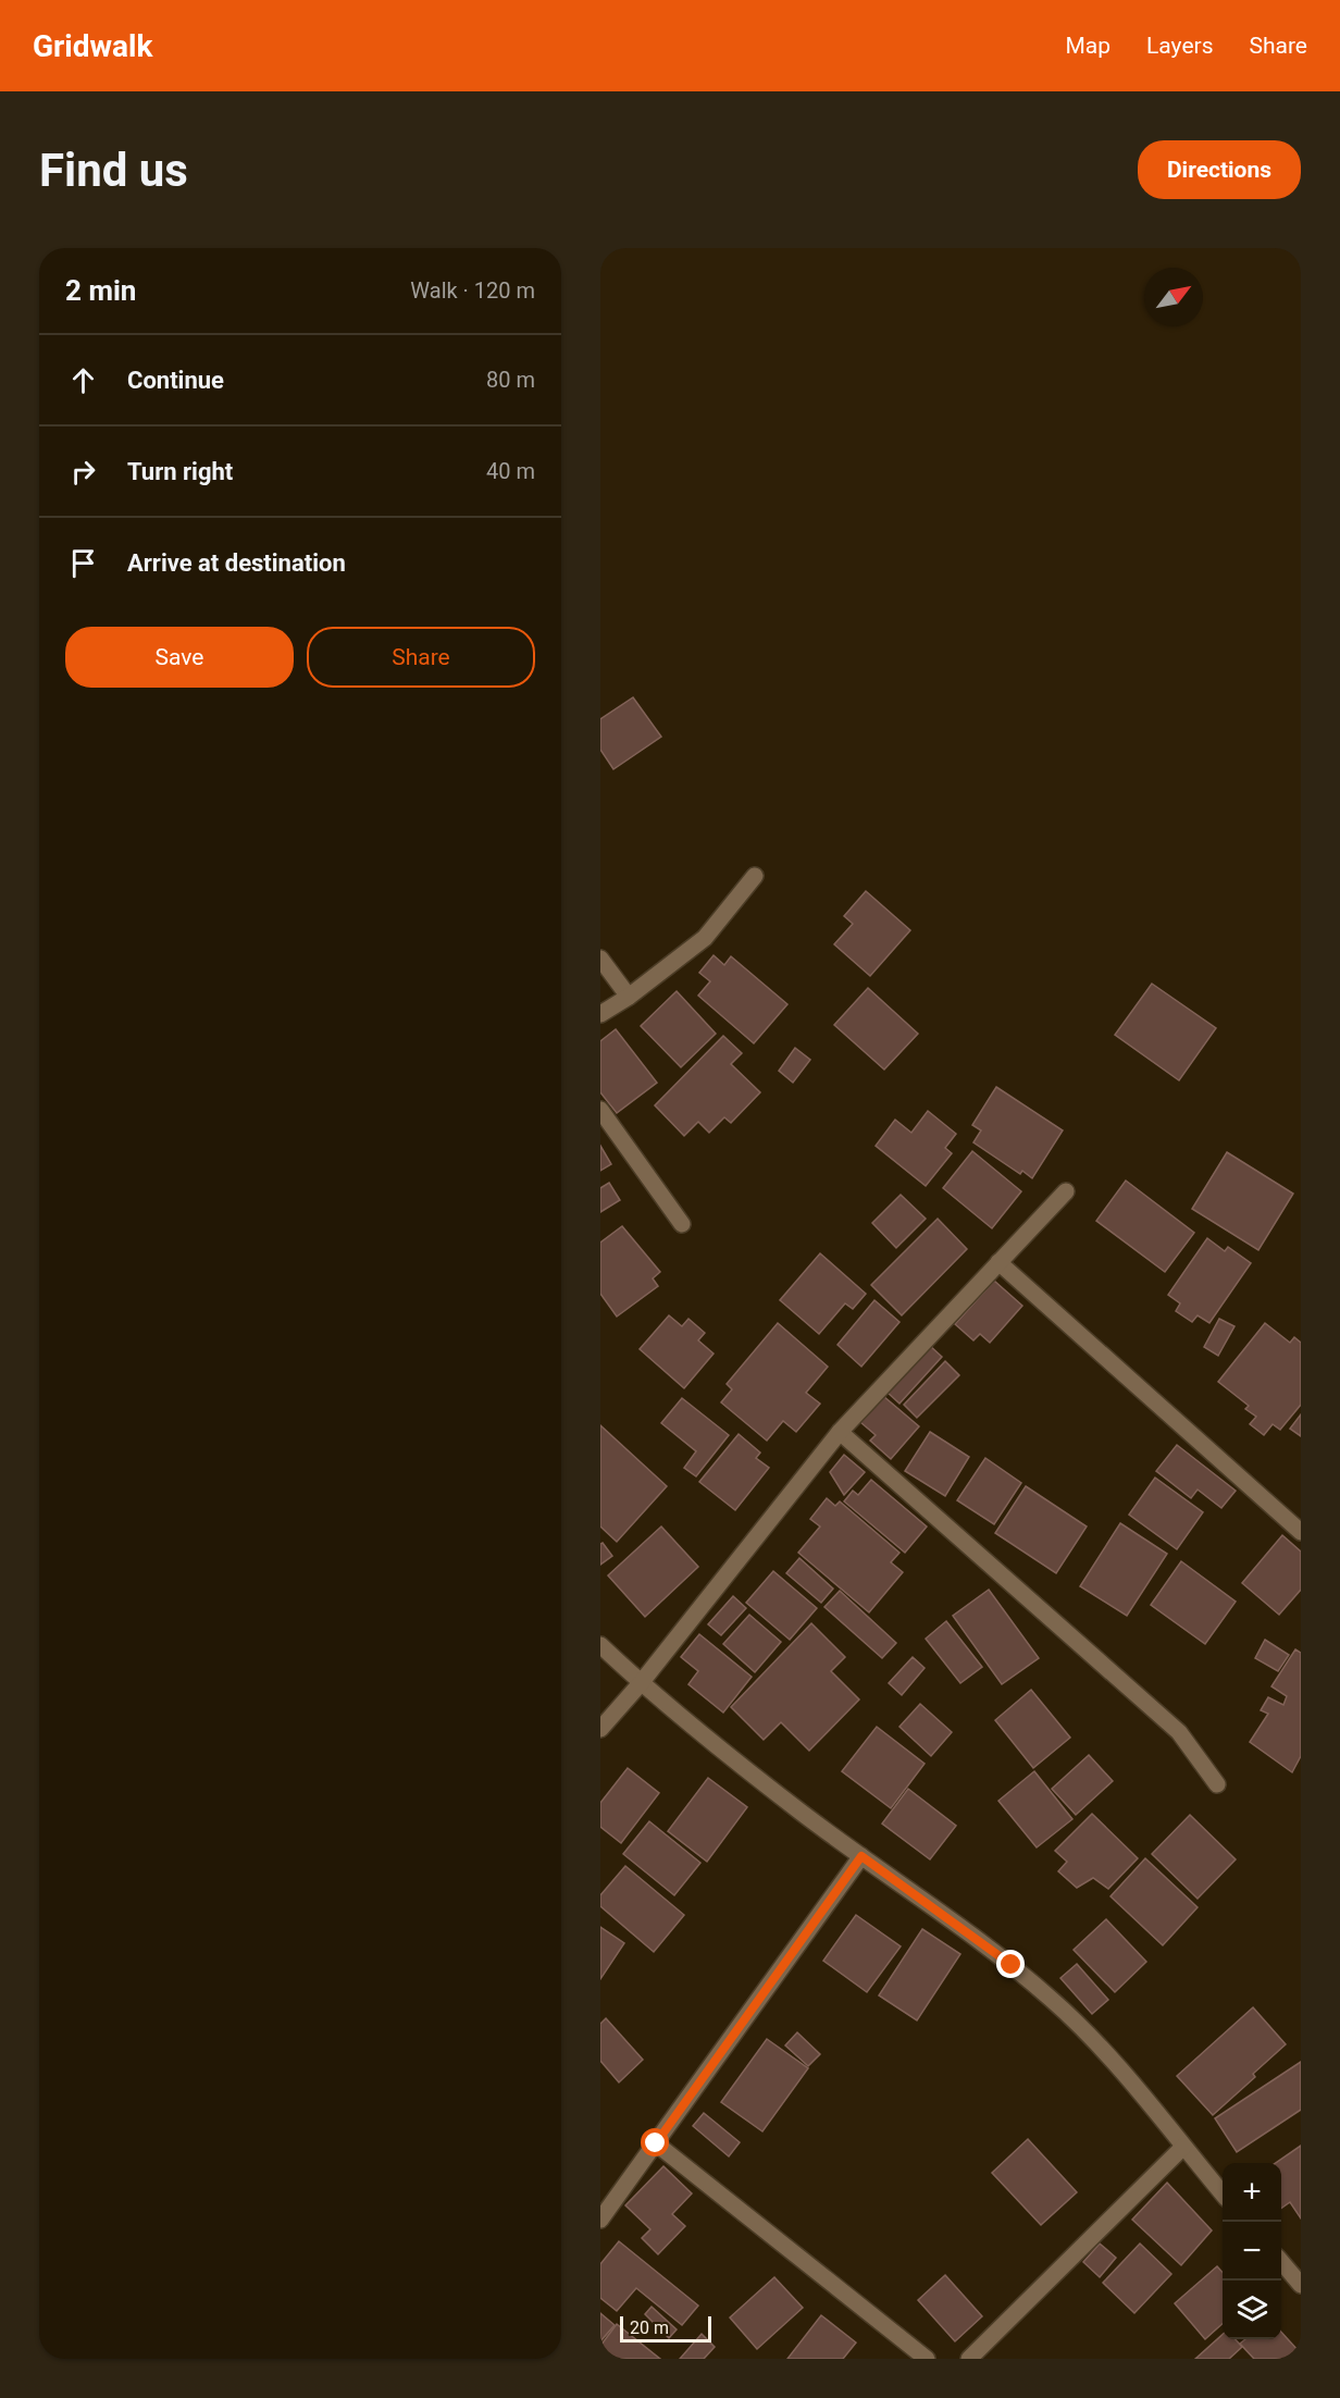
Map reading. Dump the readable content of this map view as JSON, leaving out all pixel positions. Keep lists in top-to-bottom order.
{
  "scale_bar": "20 m",
  "north": "top right",
  "page": {
    "header": "Gridwalk",
    "nav": ["Map", "Layers", "Share"],
    "buttons": [
      "Directions",
      ["Save", "Share"]
    ],
    "title": "Find us",
    "heading": ["2 min", "Walk · 120 m"],
    "list": [
      ["Continue", "80 m"],
      ["Turn right", "40 m"],
      "Arrive at destination"
    ],
    "map_buttons": ["+", "−"],
    "scale": "20 m"
  }
}
